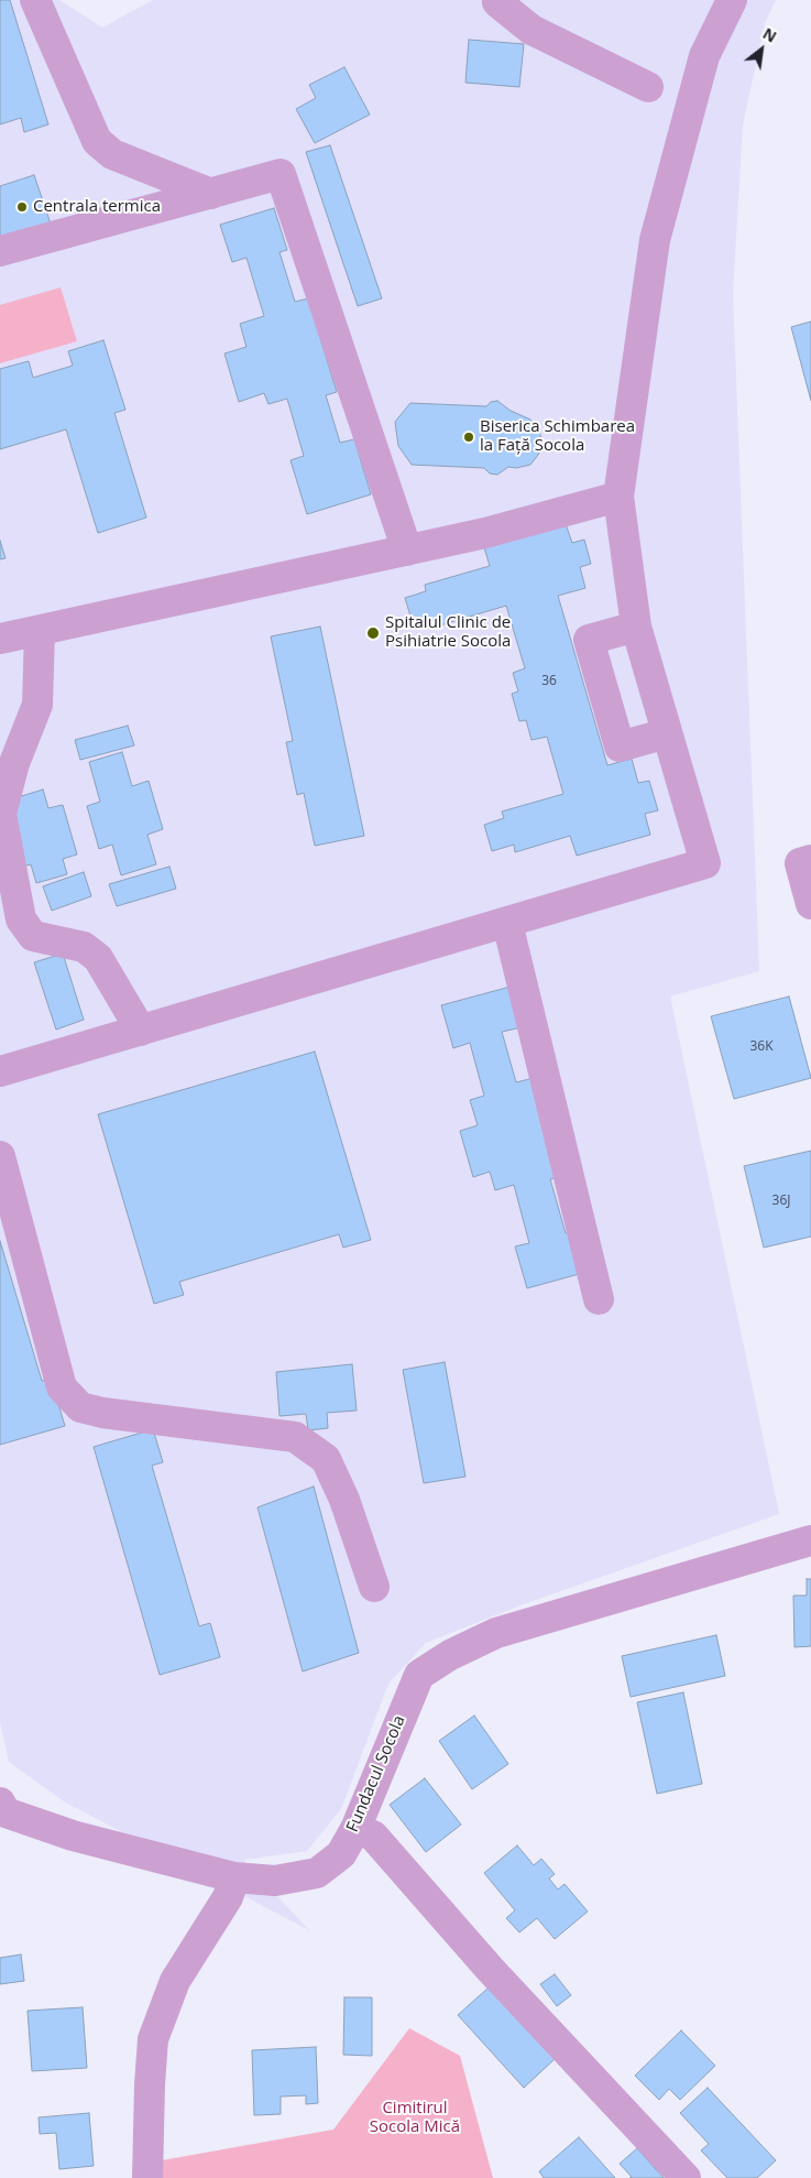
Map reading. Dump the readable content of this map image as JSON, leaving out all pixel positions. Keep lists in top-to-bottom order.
{
  "streets": {
    "street": ["Fundacul Socola"]
  },
  "parks": ["Cimitirul Socola Mică"],
  "places": ["Centrala termica", "Biserica Schimbarea la Față Socola", "Spitalul Clinic de Psihiatrie Socola"],
  "house_numbers": ["36", "36K", "36J"],
  "north": "top right"
}
